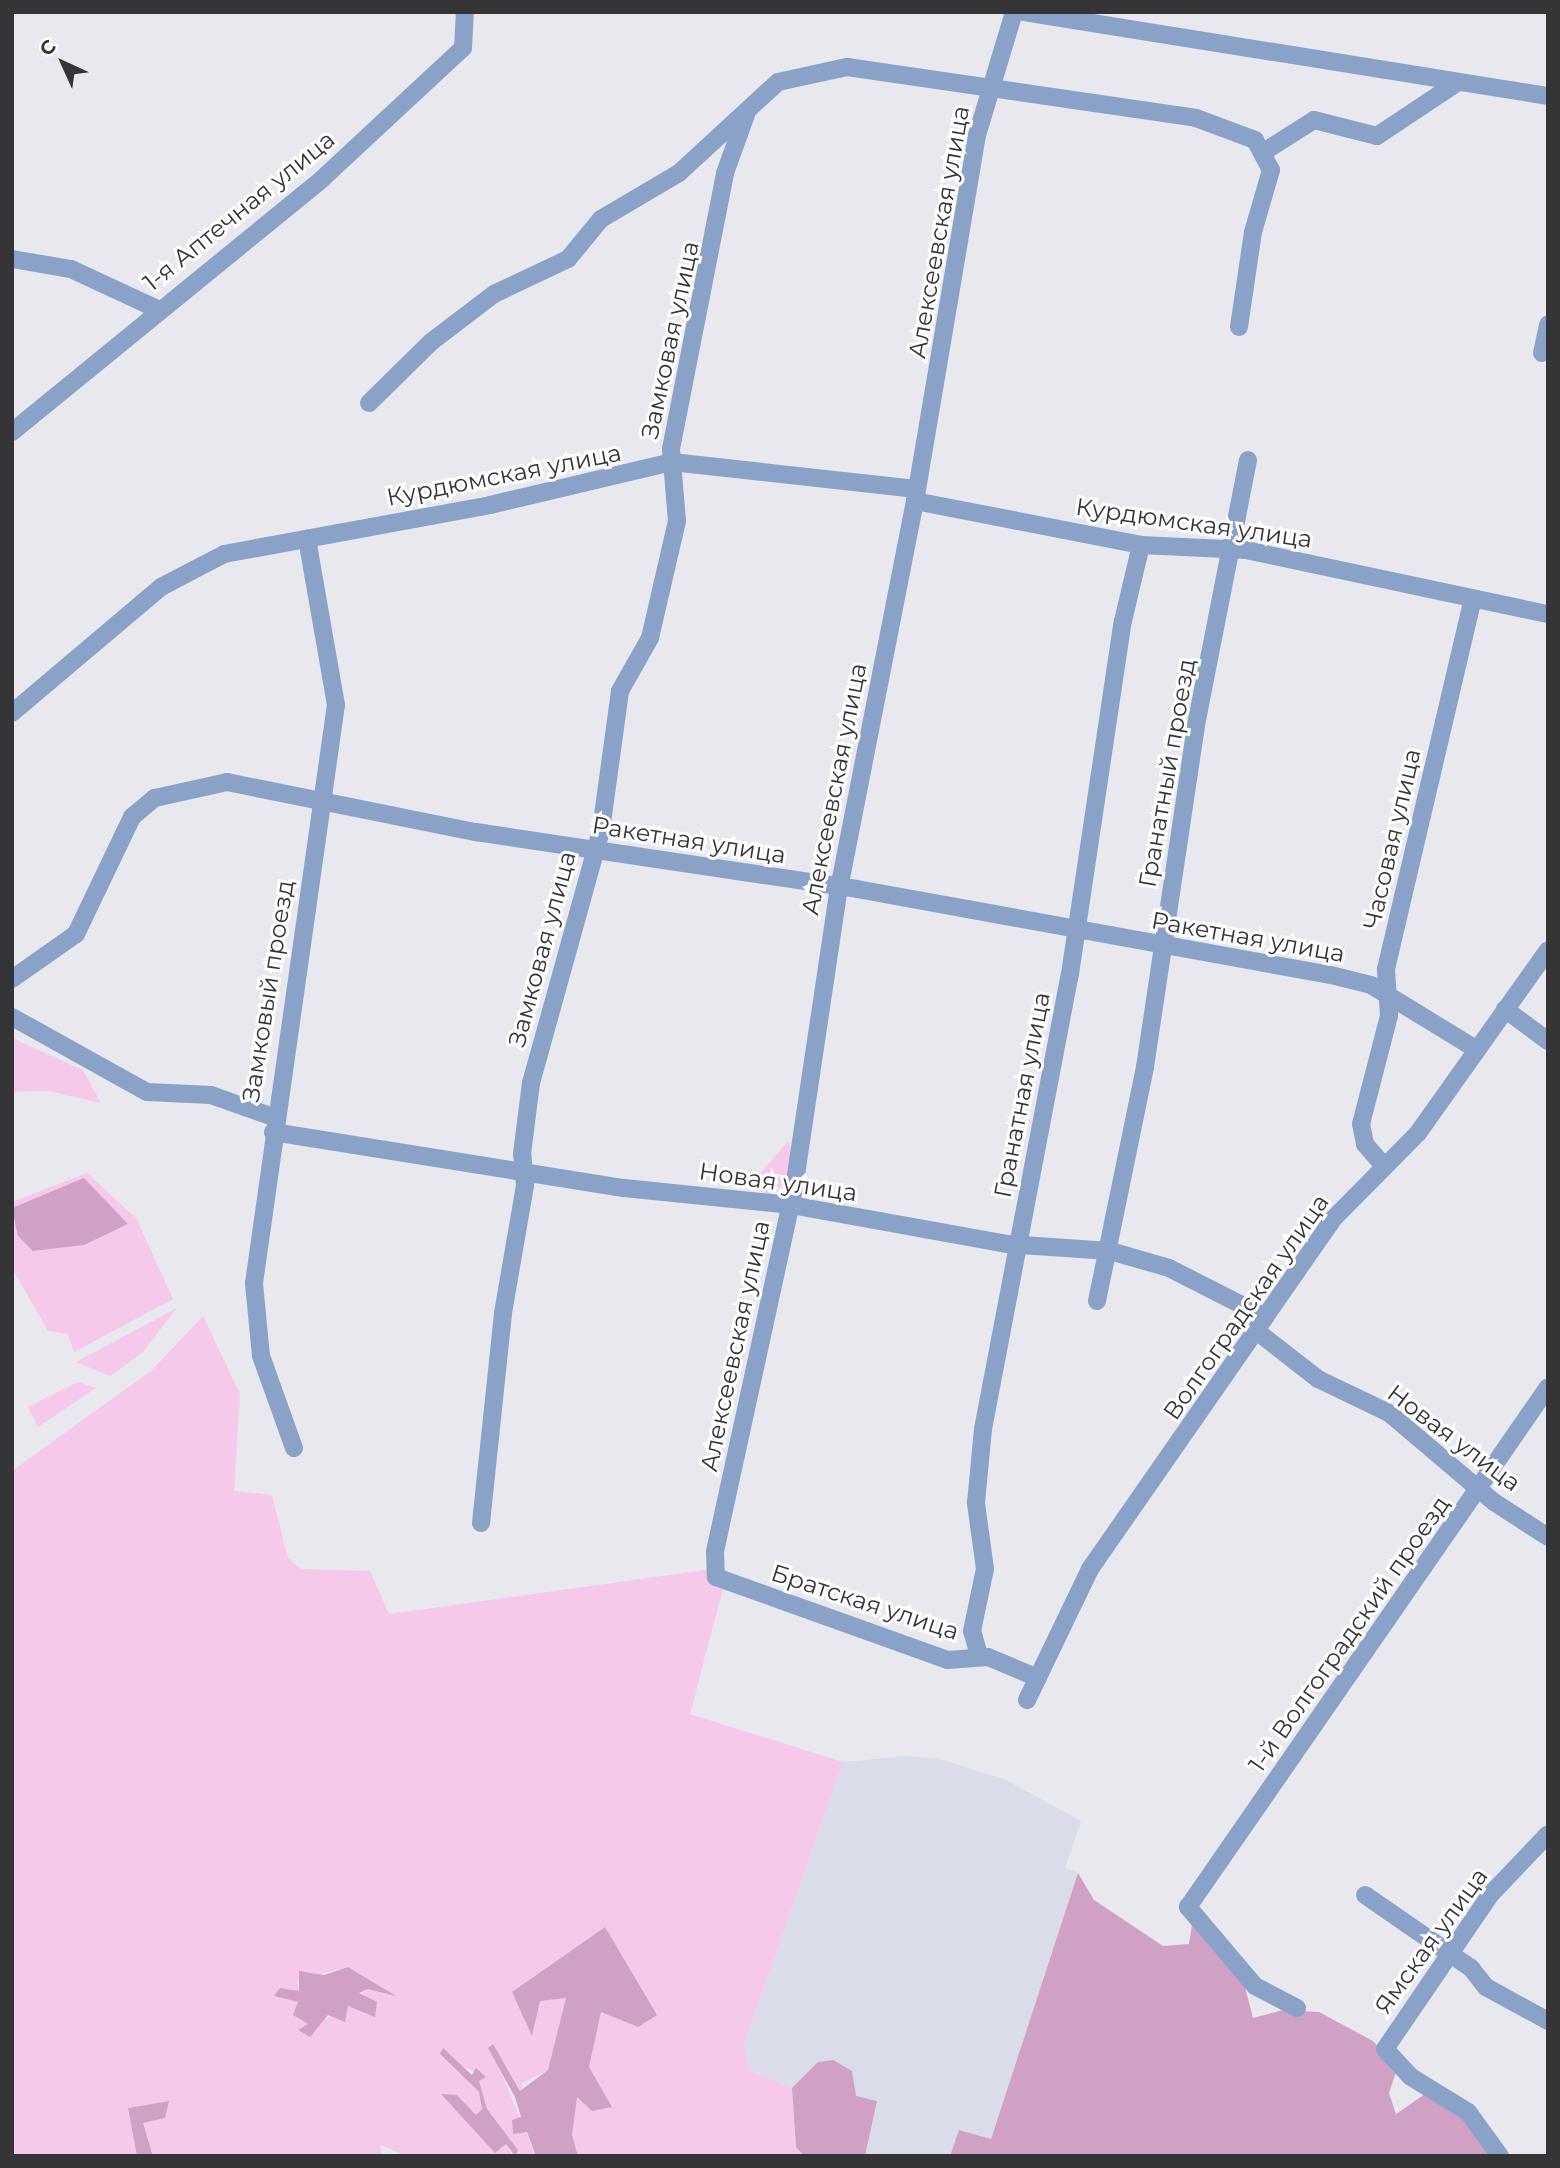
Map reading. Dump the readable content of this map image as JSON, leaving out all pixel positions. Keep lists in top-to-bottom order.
{
  "streets": {
    "street": [
      "1-я Аптечная улица",
      "Алексеевская улица",
      "Замковая улица",
      "Курдюмская улица",
      "Гранатный проезд",
      "Часовая улица",
      "Ракетная улица",
      "Замковый проезд",
      "Гранатная улица",
      "Новая улица",
      "Волгоградская улица",
      "Братская улица",
      "1-й Волгоградский проезд",
      "Ямская улица"
    ]
  },
  "crossings": [
    ["Алексеевская улица", "Курдюмская улица"],
    ["Алексеевская улица", "Ракетная улица"],
    ["Алексеевская улица", "Новая улица"],
    ["Алексеевская улица", "Братская улица"],
    ["Замковая улица", "Курдюмская улица"],
    ["Замковая улица", "Ракетная улица"],
    ["Замковая улица", "Новая улица"],
    ["Курдюмская улица", "Гранатный проезд"],
    ["Курдюмская улица", "Часовая улица"],
    ["Курдюмская улица", "Замковый проезд"],
    ["Курдюмская улица", "Гранатная улица"],
    ["Гранатный проезд", "Ракетная улица"],
    ["Гранатный проезд", "Новая улица"],
    ["Часовая улица", "Ракетная улица"],
    ["Часовая улица", "Волгоградская улица"],
    ["Ракетная улица", "Замковый проезд"],
    ["Ракетная улица", "Гранатная улица"],
    ["Ракетная улица", "Волгоградская улица"],
    ["Замковый проезд", "Новая улица"],
    ["Гранатная улица", "Новая улица"],
    ["Гранатная улица", "Братская улица"],
    ["Новая улица", "Волгоградская улица"],
    ["Новая улица", "1-й Волгоградский проезд"],
    ["Волгоградская улица", "Братская улица"]
  ],
  "north": "top left"
}
